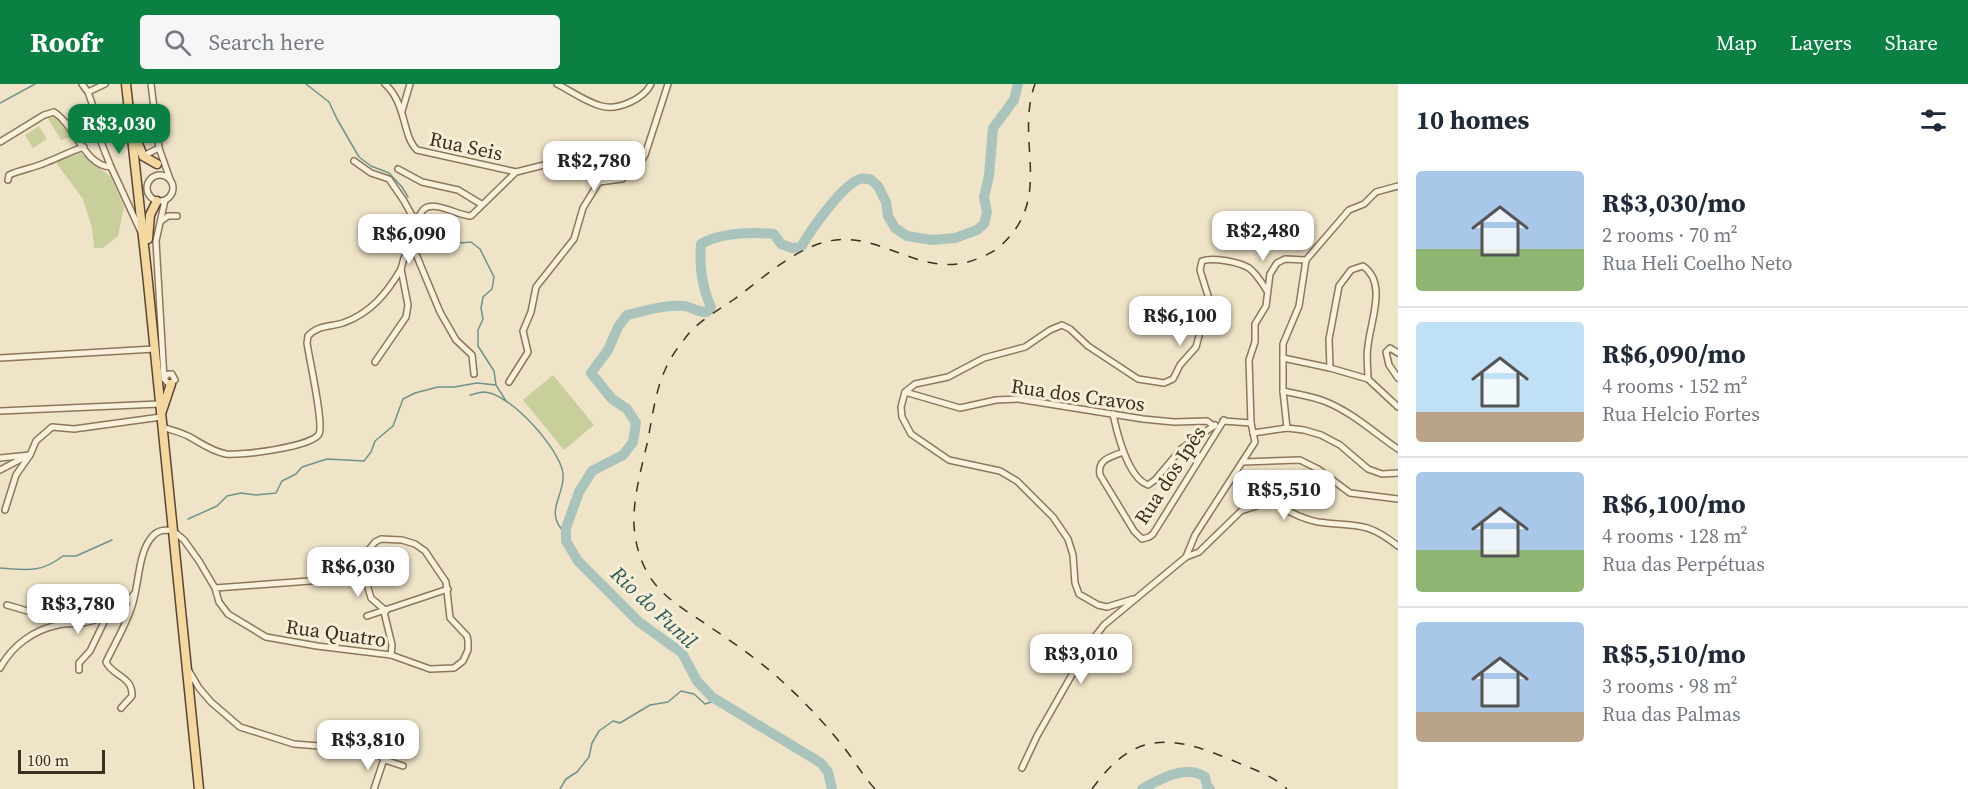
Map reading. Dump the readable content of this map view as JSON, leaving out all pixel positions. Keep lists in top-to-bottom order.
{
  "streets": {
    "street": [
      "Rua Seis",
      "Rua dos Cravos",
      "Rua dos Ipês",
      "Rua Quatro"
    ]
  },
  "water": ["Rio do Funil"],
  "scale_bar": "100 m",
  "page": {
    "header": "Roofr",
    "search": "Search here",
    "nav": ["Map", "Layers", "Share"],
    "heading": "10 homes",
    "price": [
      "R$3,030",
      "R$2,780",
      "R$2,480",
      "R$6,090",
      "R$6,100",
      "R$5,510",
      "R$6,030",
      "R$3,780",
      "R$3,010",
      "R$3,810"
    ],
    "list": [
      {
        "name": "R$3,030/mo",
        "note": "2 rooms · 70 m² · Rua Heli Coelho Neto"
      },
      {
        "name": "R$6,090/mo",
        "note": "4 rooms · 152 m² · Rua Helcio Fortes"
      },
      {
        "name": "R$6,100/mo",
        "note": "4 rooms · 128 m² · Rua das Perpétuas"
      },
      {
        "name": "R$5,510/mo",
        "note": "3 rooms · 98 m² · Rua das Palmas"
      }
    ],
    "scale": "100 m"
  }
}
